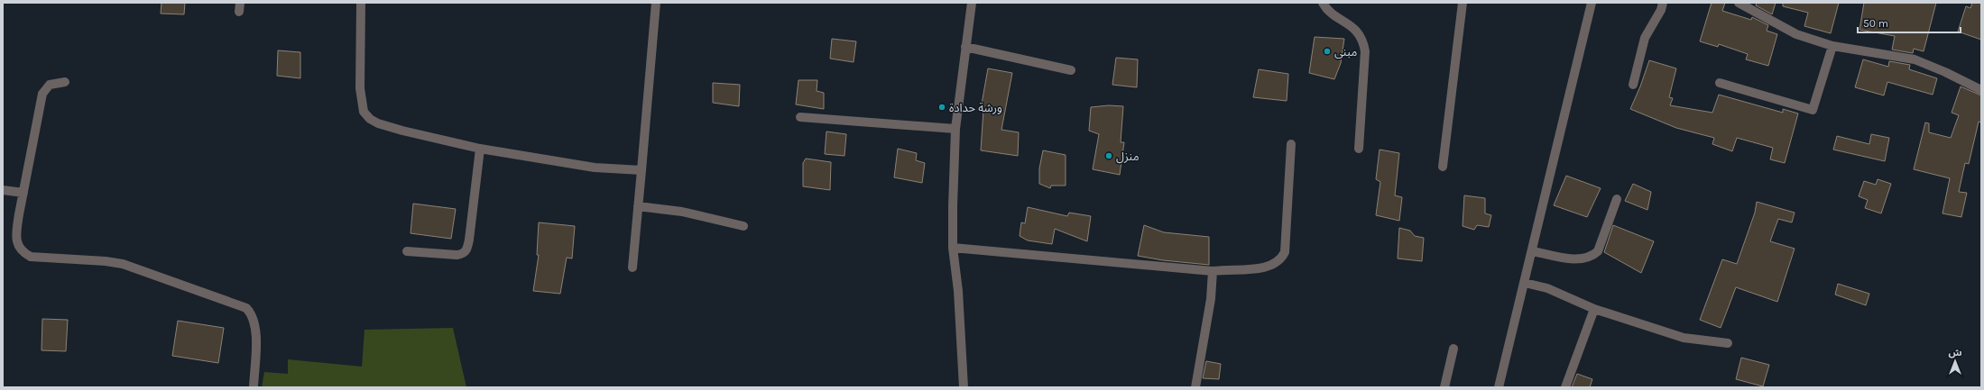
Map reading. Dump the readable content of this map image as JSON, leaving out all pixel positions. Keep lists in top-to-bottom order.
{
  "places": ["مبنى", "ورشة حدادة", "منزل"],
  "scale_bar": "50 m",
  "north": "top"
}
